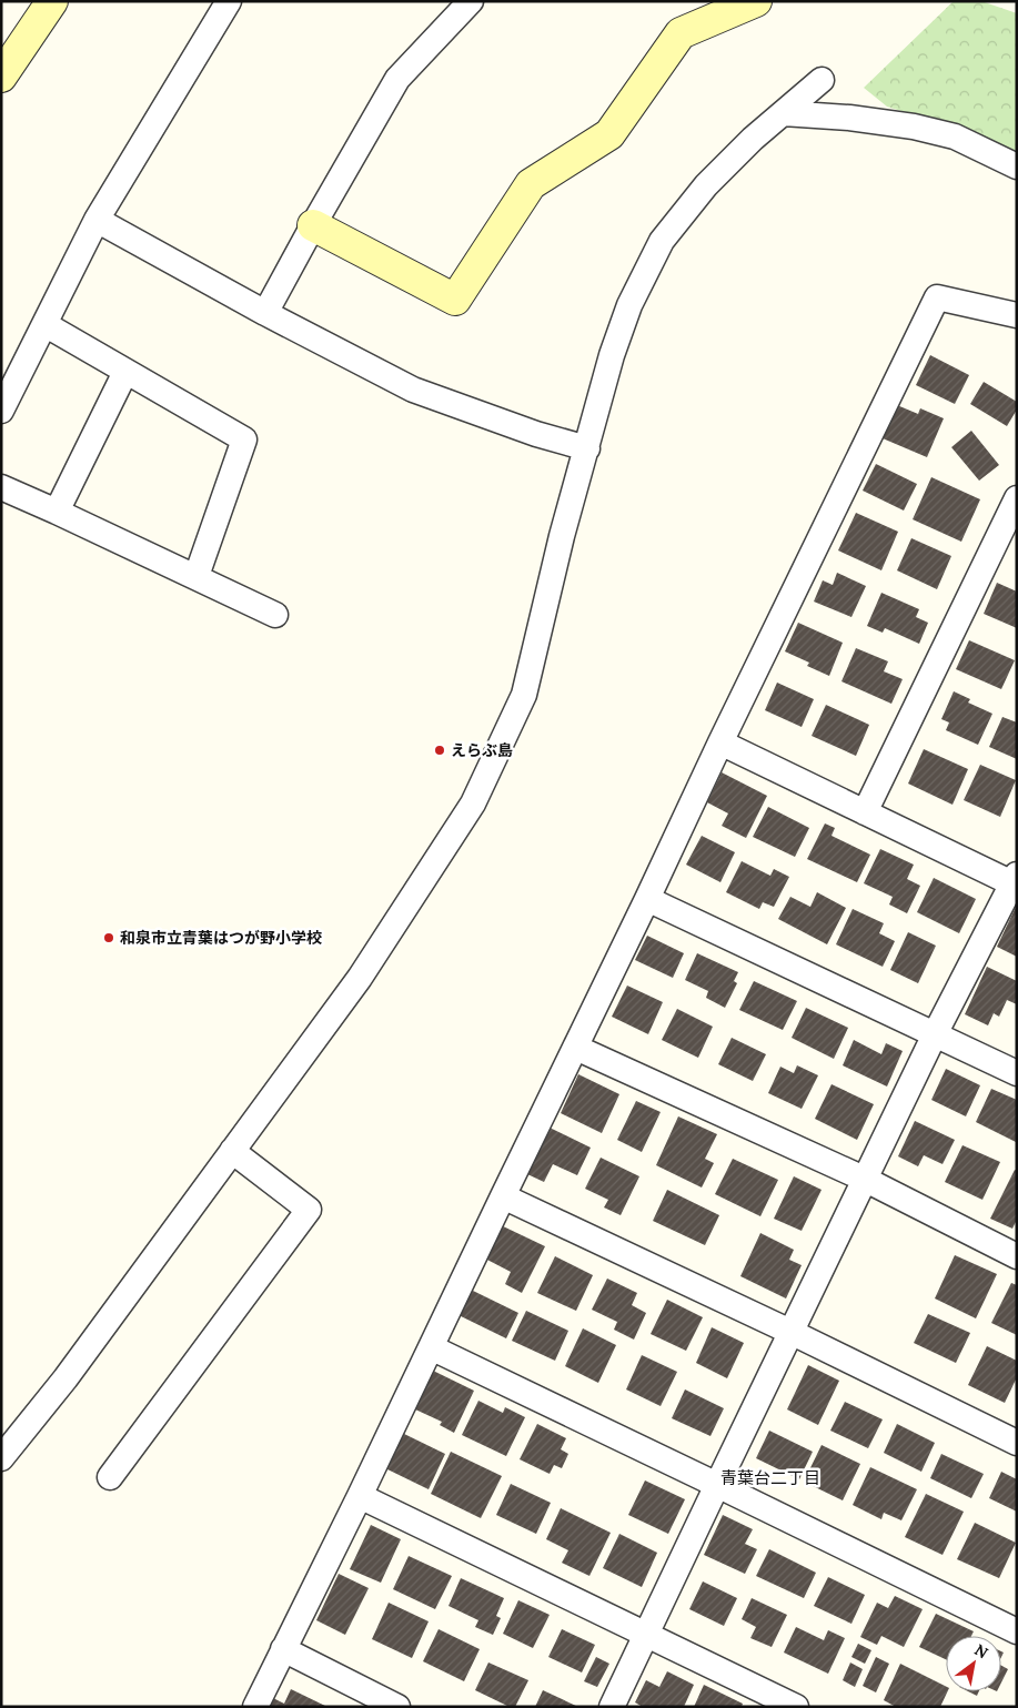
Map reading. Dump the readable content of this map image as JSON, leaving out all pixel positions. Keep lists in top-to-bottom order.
{
  "districts": ["青葉台二丁目"],
  "places": ["えらぶ島", "和泉市立青葉はつが野小学校"],
  "north": "top right"
}
